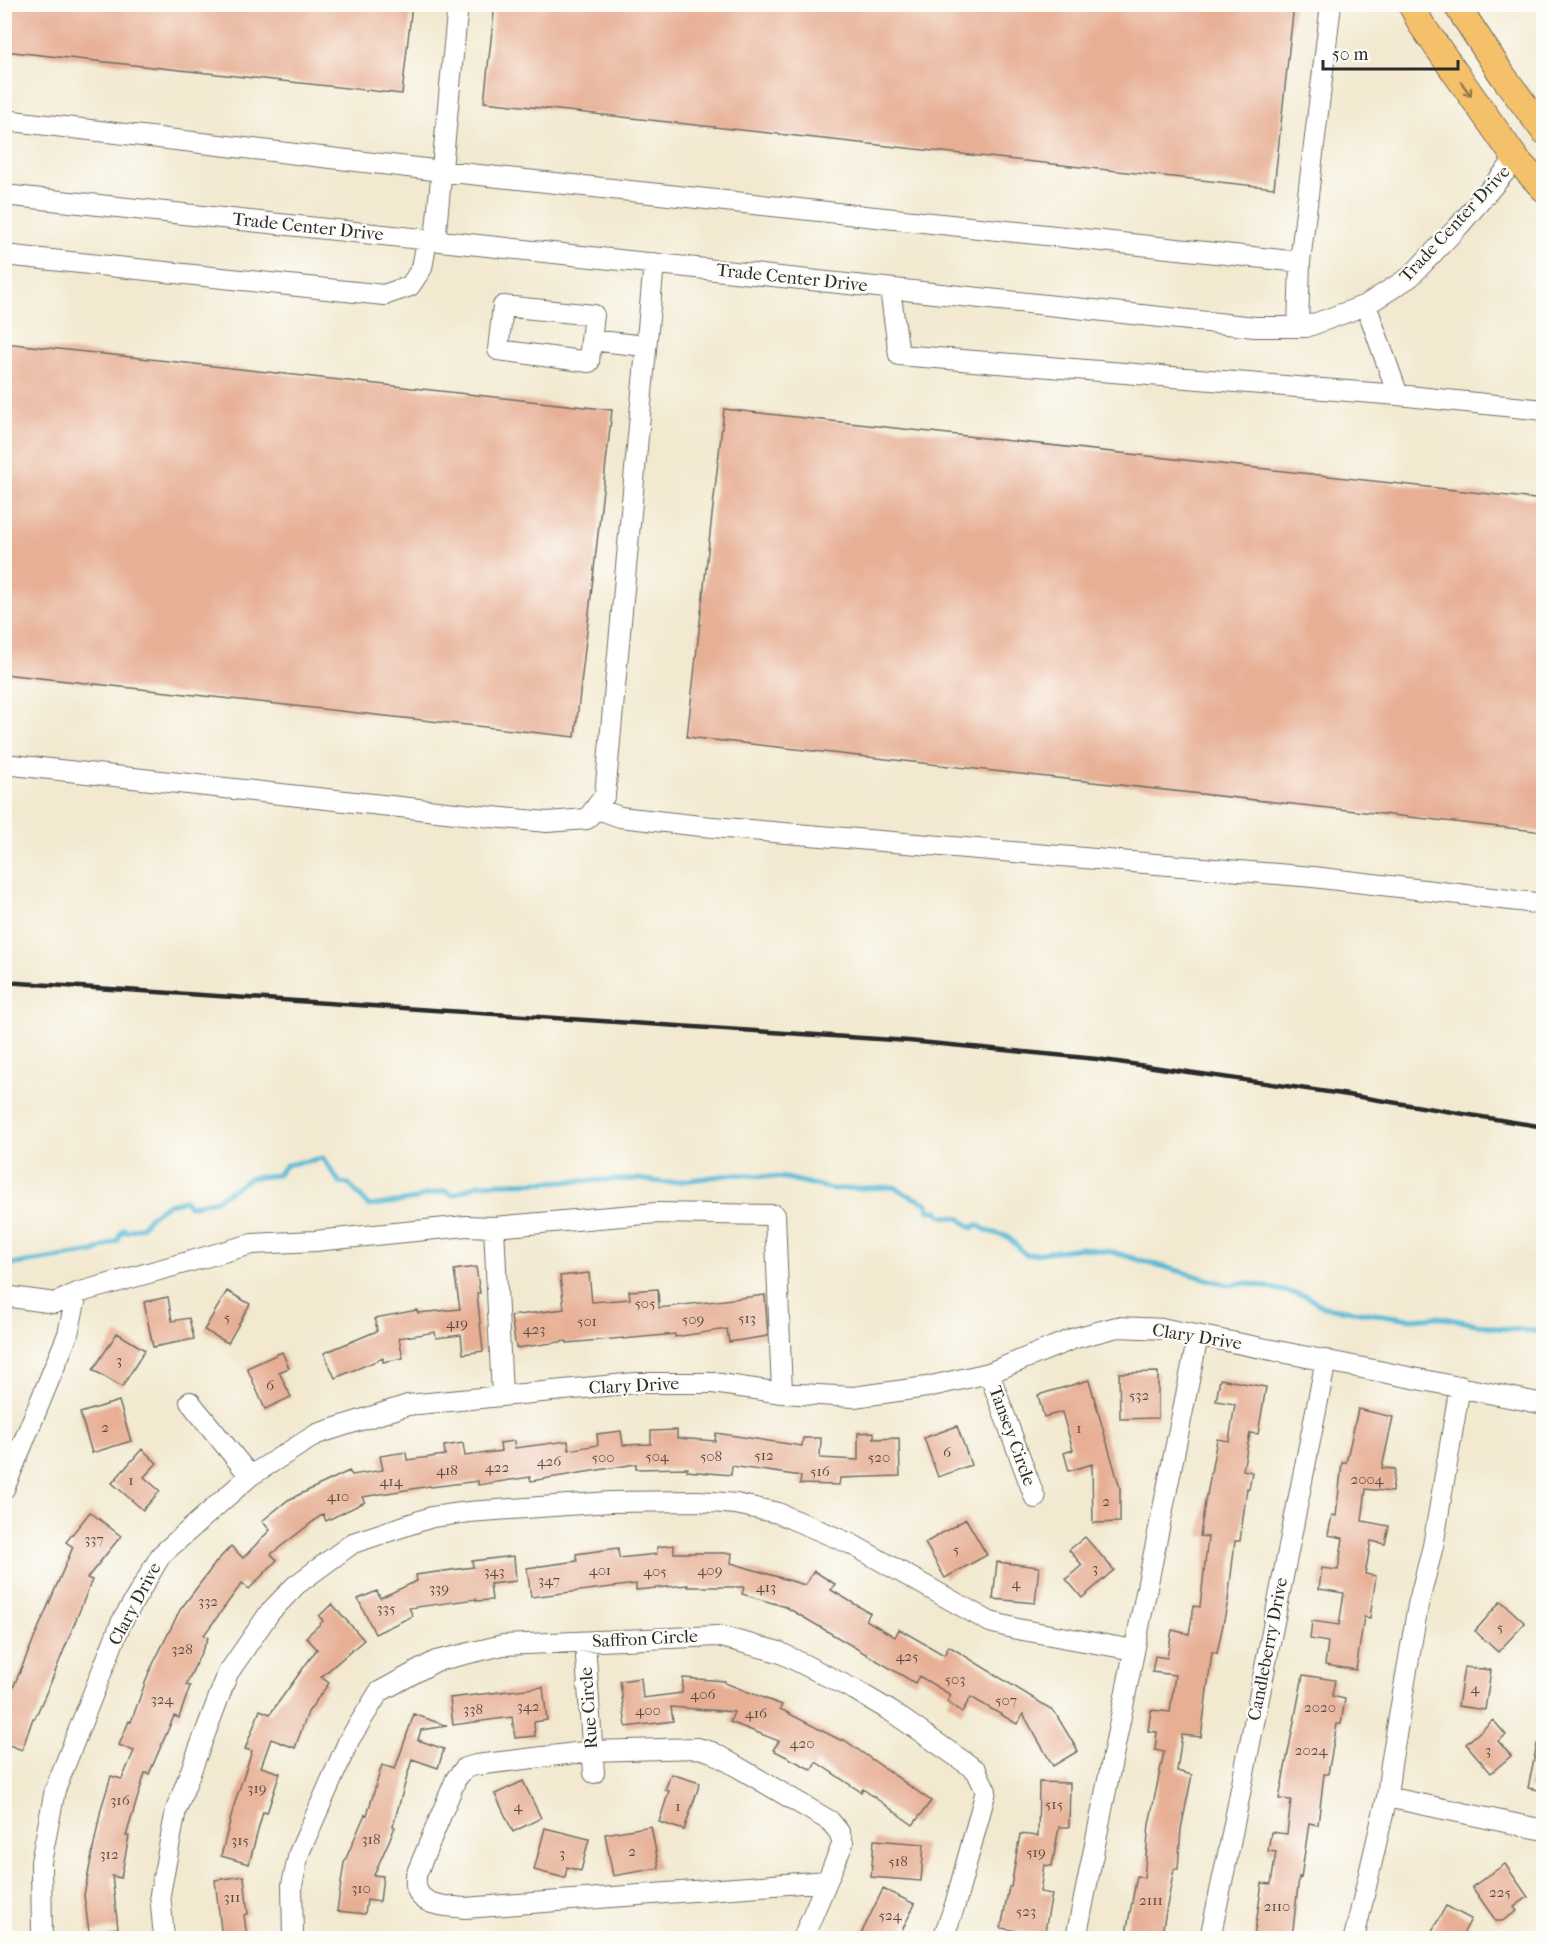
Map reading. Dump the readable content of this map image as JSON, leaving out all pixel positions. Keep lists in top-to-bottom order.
{
  "streets": {
    "street": [
      "Trade Center Drive",
      "Clary Drive",
      "Tansey Circle",
      "Saffron Circle",
      "Candleberry Drive",
      "Rue Circle"
    ]
  },
  "crossings": [
    ["Clary Drive", "Tansey Circle"],
    ["Clary Drive", "Candleberry Drive"],
    ["Saffron Circle", "Rue Circle"]
  ],
  "house_numbers": [
    "505",
    "5",
    "513",
    "509",
    "501",
    "419",
    "423",
    "3",
    "6",
    "532",
    "2",
    "1",
    "6",
    "512",
    "504",
    "508",
    "500",
    "520",
    "426",
    "422",
    "418",
    "516",
    "2004",
    "1",
    "414",
    "410",
    "2",
    "337",
    "5",
    "3",
    "401",
    "409",
    "343",
    "405",
    "347",
    "4",
    "413",
    "339",
    "332",
    "335",
    "5",
    "328",
    "425",
    "503",
    "4",
    "406",
    "324",
    "507",
    "342",
    "2020",
    "338",
    "400",
    "416",
    "420",
    "2024",
    "3",
    "319",
    "316",
    "515",
    "4",
    "1",
    "318",
    "315",
    "2",
    "519",
    "3",
    "312",
    "518",
    "310",
    "225",
    "311",
    "2111",
    "2110",
    "523",
    "524"
  ],
  "scale_bar": "50 m"
}
